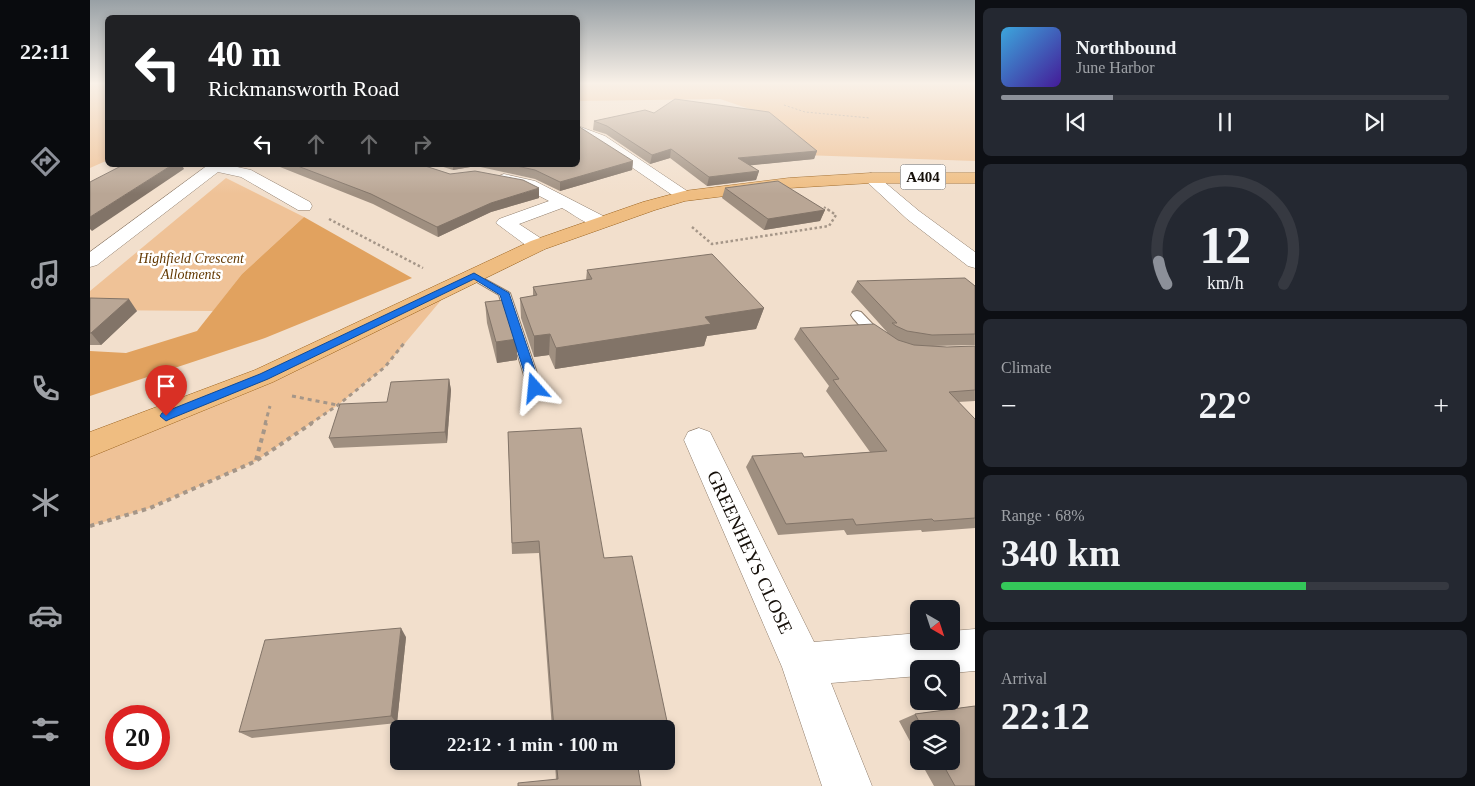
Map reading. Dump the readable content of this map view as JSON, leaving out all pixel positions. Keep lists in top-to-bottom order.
{
  "streets": {
    "main road": ["A404"],
    "street": ["GREENHEYS CLOSE"]
  },
  "parks": ["Highfield Crescent Allotments"],
  "north": "bottom right",
  "page": {
    "tabs": "22:11",
    "turn": ["40 m", "Rickmansworth Road"],
    "song": ["Northbound", "June Harbor"],
    "tile": [
      "Climate",
      ["Range · 68%", "340 km"],
      ["Arrival", "22:12"]
    ],
    "heat": ["−", "22°", "+"],
    "limit": "20",
    "trip": "22:12 · 1 min · 100 m",
    "gauge": ["12", "km/h"]
  }
}
